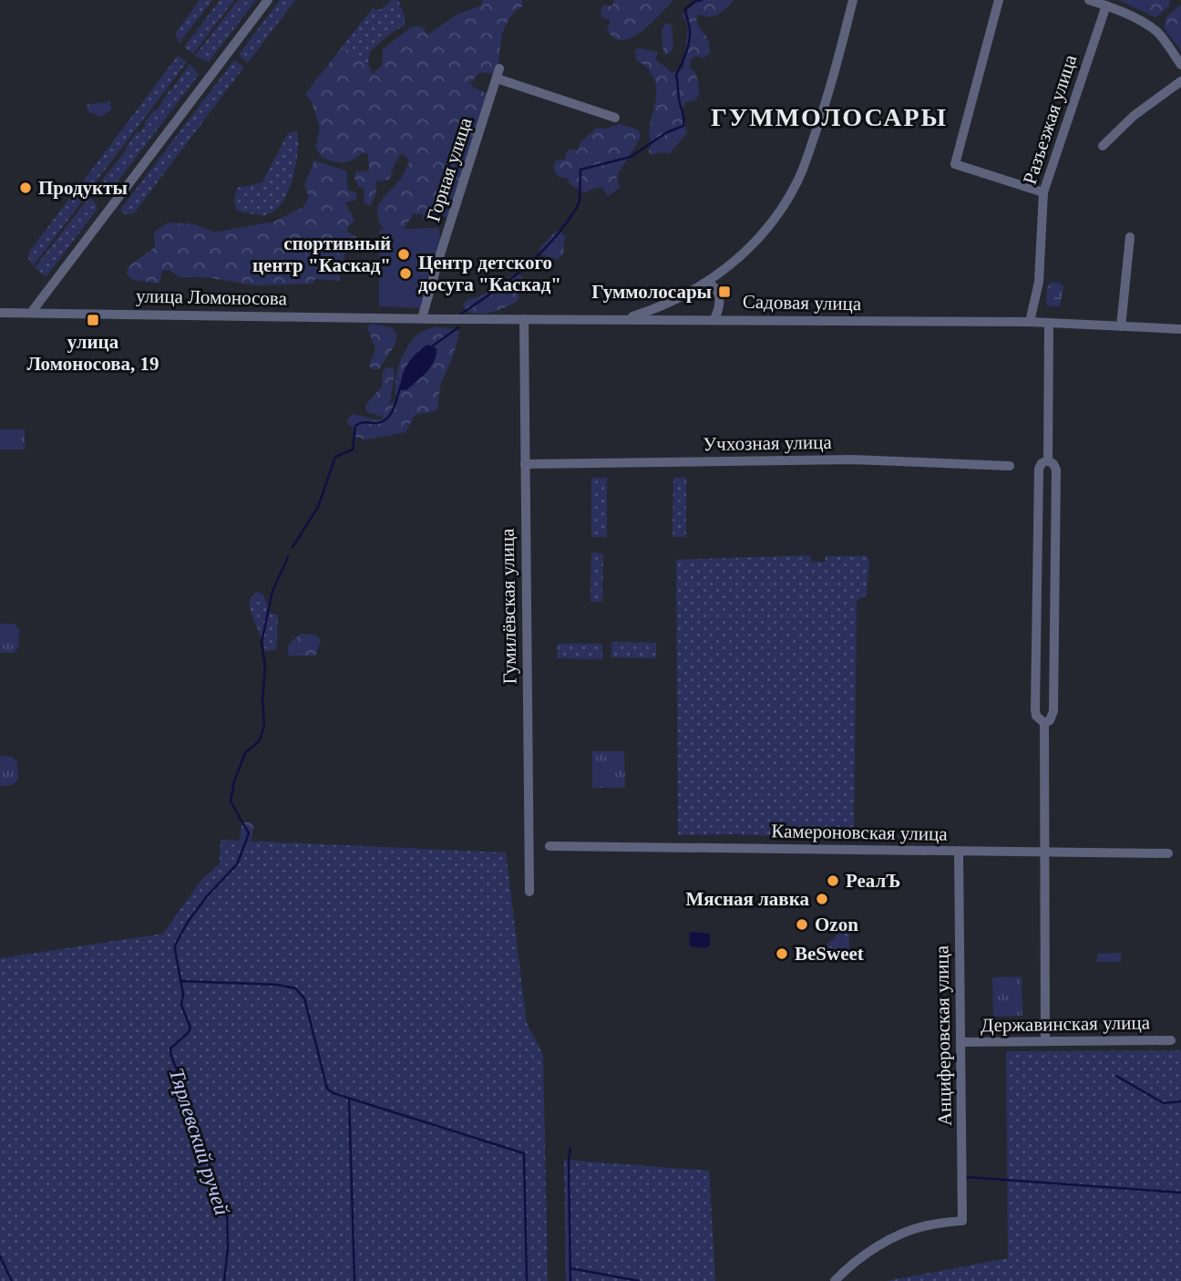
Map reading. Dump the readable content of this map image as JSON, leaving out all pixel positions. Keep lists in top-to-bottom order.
{
  "streets": {
    "street": [
      "Разъезжая улица",
      "Горная улица",
      "улица Ломоносова",
      "Садовая улица",
      "Учхозная улица",
      "Гумилёвская улица",
      "Камероновская улица",
      "Державинская улица",
      "Анциферовская улица"
    ]
  },
  "crossings": [
    ["Разъезжая улица", "Садовая улица"],
    ["Горная улица", "улица Ломоносова"],
    ["Горная улица", "Садовая улица"],
    ["улица Ломоносова", "Садовая улица"],
    ["Садовая улица", "Гумилёвская улица"],
    ["Учхозная улица", "Гумилёвская улица"],
    ["Камероновская улица", "Анциферовская улица"],
    ["Державинская улица", "Анциферовская улица"]
  ],
  "districts": ["ГУММОЛОСАРЫ"],
  "water": ["Тярлевский ручей"],
  "places": {
    "other": [
      "Продукты",
      "спортивный центр \"Каскад\"",
      "Центр детского досуга \"Каскад\"",
      "РеалЪ",
      "Мясная лавка",
      "Ozon",
      "BeSweet"
    ],
    "transit": ["Гуммолосары", "улица Ломоносова, 19"]
  }
}
